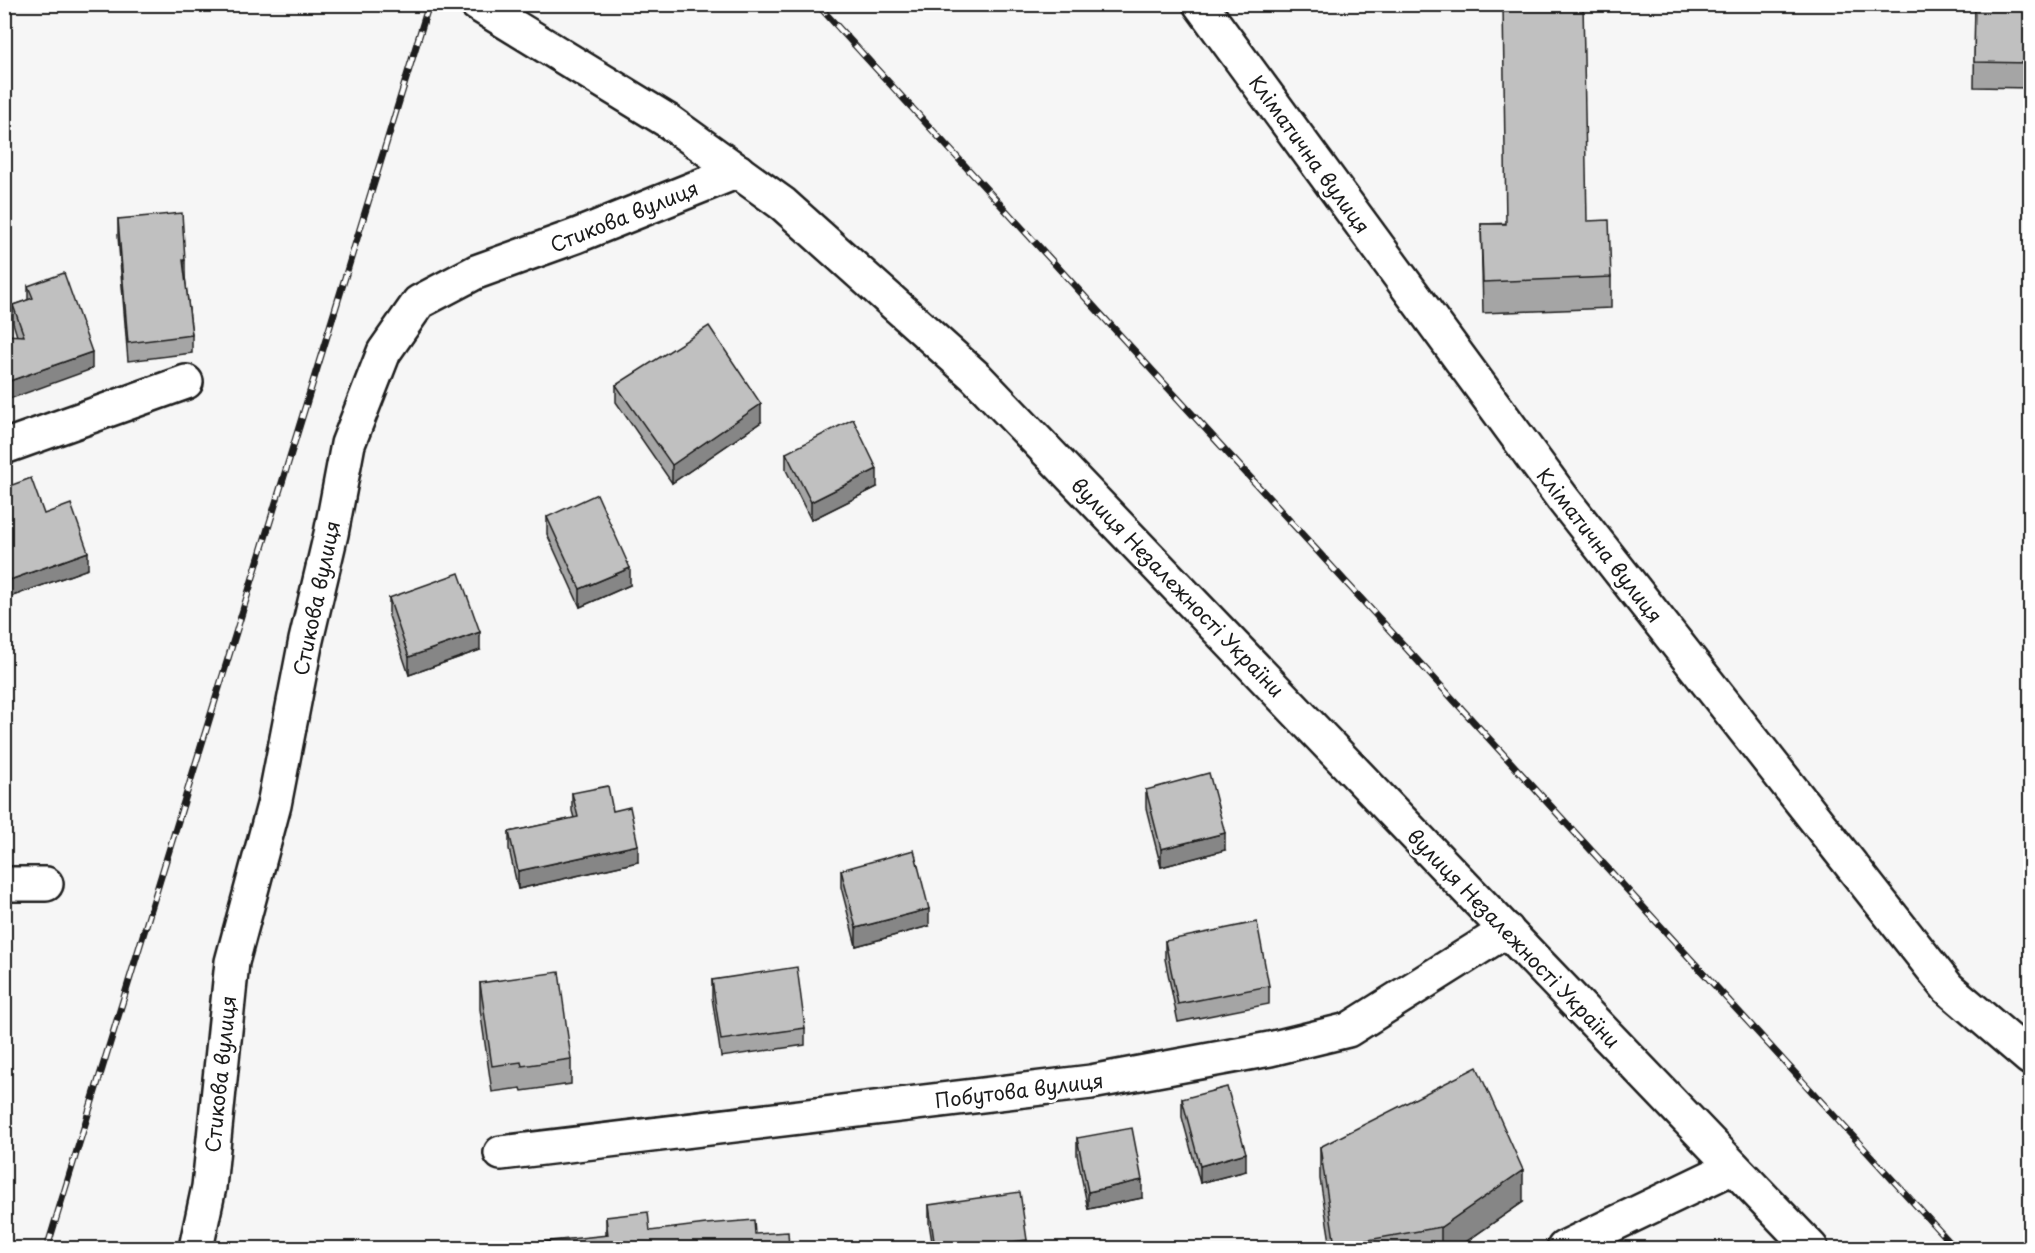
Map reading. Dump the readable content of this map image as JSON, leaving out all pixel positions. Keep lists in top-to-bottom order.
{
  "streets": {
    "street": [
      "Кліматична вулиця",
      "Стикова вулиця",
      "вулиця Незалежності України",
      "Побутова вулиця"
    ]
  },
  "crossings": [
    ["Стикова вулиця", "вулиця Незалежності України"],
    ["вулиця Незалежності України", "Побутова вулиця"]
  ]
}
